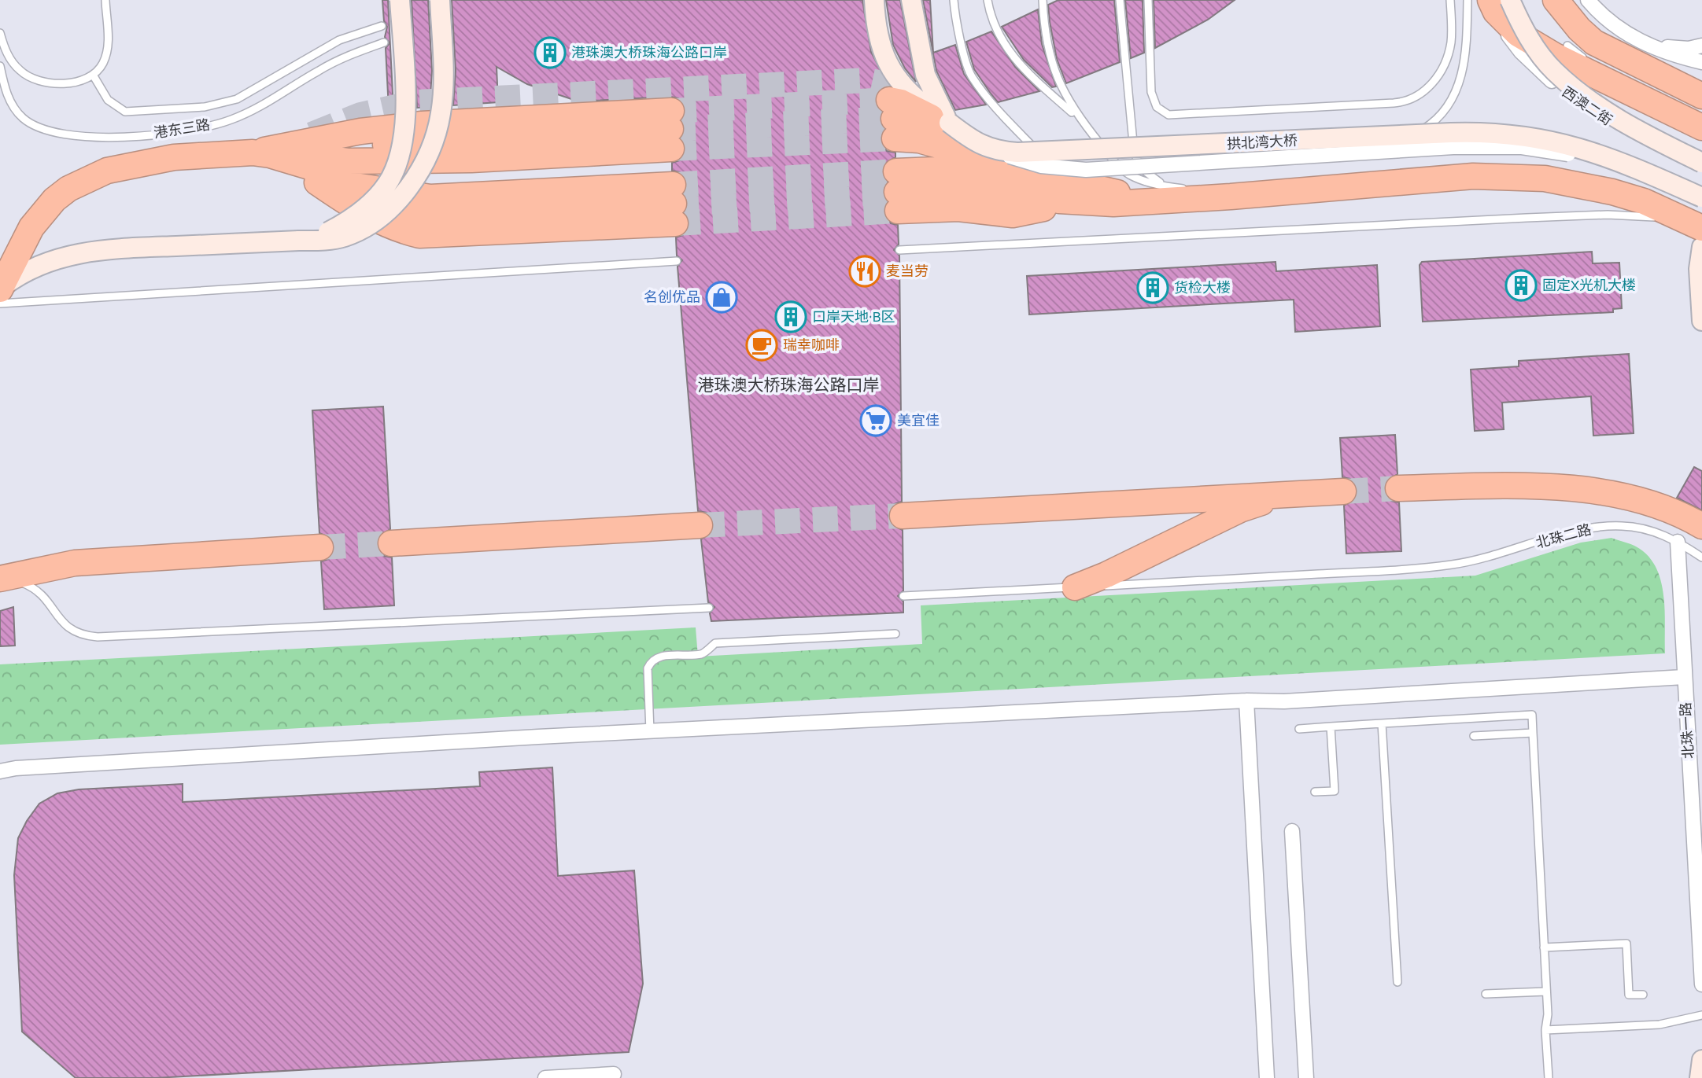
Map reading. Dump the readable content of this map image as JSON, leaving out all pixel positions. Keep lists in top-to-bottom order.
{
  "streets": {
    "main road": ["拱北湾大桥"],
    "street": ["西澳二街", "北珠一路"],
    "lane": ["港东三路", "北珠二路"]
  },
  "crossings": [
    ["北珠二路", "北珠一路"]
  ],
  "districts": ["港珠澳大桥珠海公路口岸"],
  "places": {
    "building": [
      "港珠澳大桥珠海公路口岸",
      "固定X光机大楼",
      "货检大楼",
      "口岸天地·B区"
    ],
    "restaurant": ["麦当劳"],
    "shop": ["名创优品"],
    "cafe": ["瑞幸咖啡"],
    "supermarket": ["美宜佳"]
  }
}
